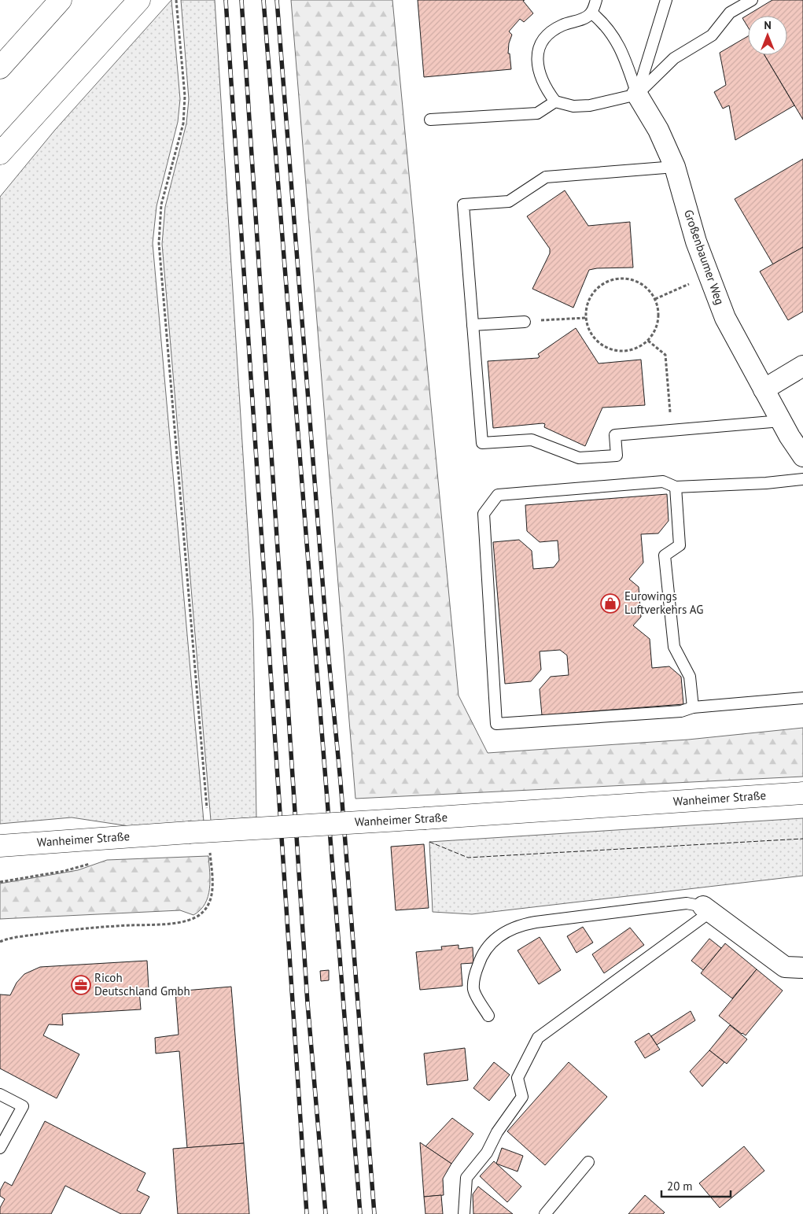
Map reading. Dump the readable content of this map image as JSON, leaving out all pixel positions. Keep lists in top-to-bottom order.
{
  "streets": {
    "main road": ["Wanheimer Straße"],
    "street": ["Großenbaumer Weg"]
  },
  "places": {
    "shop": ["Eurowings Luftverkehrs AG"],
    "office": ["Ricoh Deutschland Gmbh"]
  },
  "scale_bar": "20 m",
  "north": "top"
}
